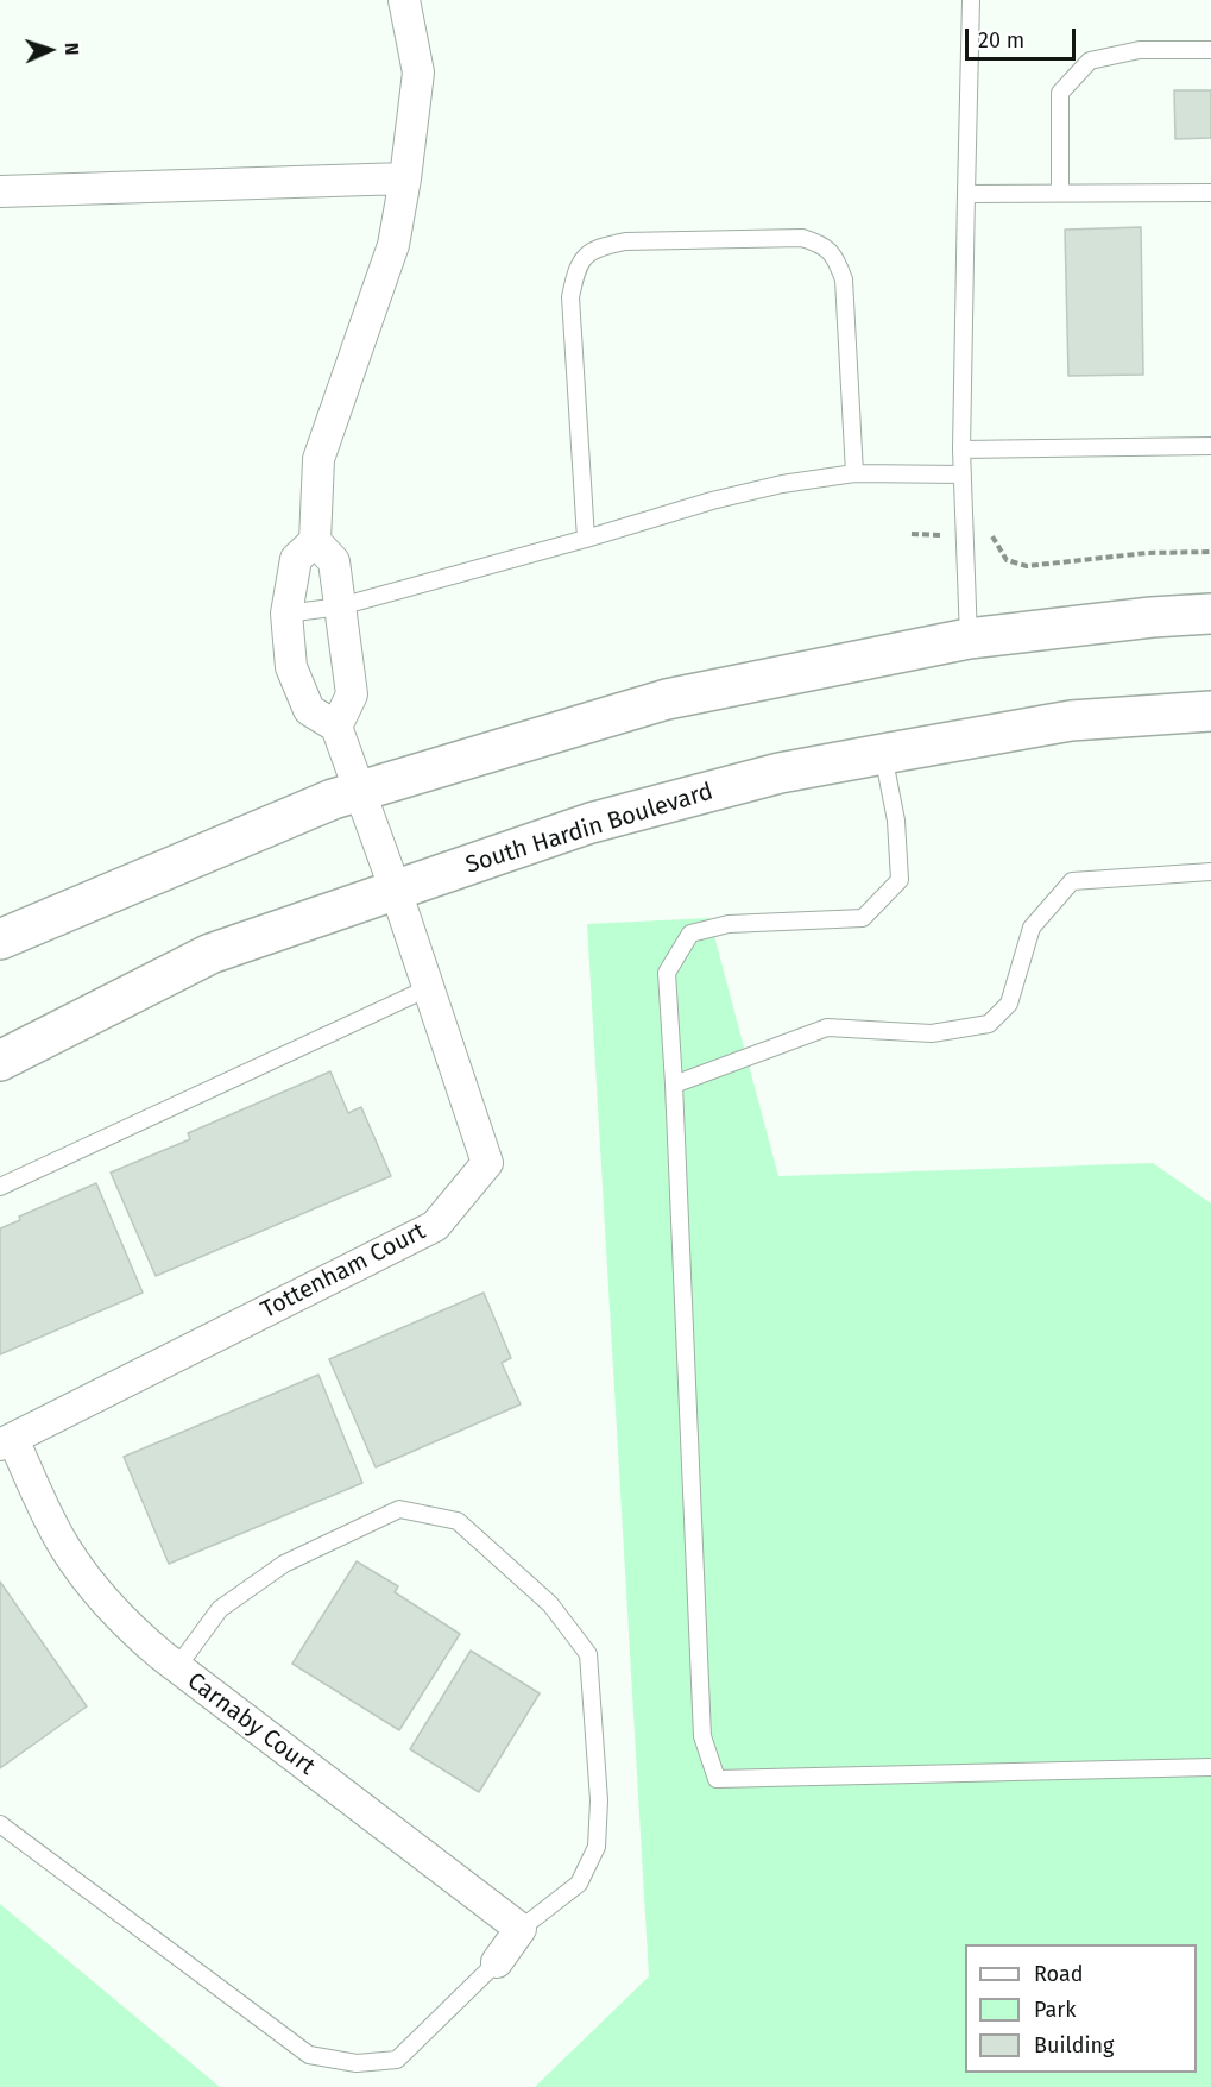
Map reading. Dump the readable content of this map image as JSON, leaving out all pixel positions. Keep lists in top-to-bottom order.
{
  "streets": {
    "main road": ["South Hardin Boulevard"],
    "street": ["Tottenham Court", "Carnaby Court"]
  },
  "crossings": [
    ["South Hardin Boulevard", "Tottenham Court"],
    ["Tottenham Court", "Carnaby Court"]
  ],
  "legend": ["Road", "Park", "Building"],
  "scale_bar": "20 m",
  "north": "right"
}
